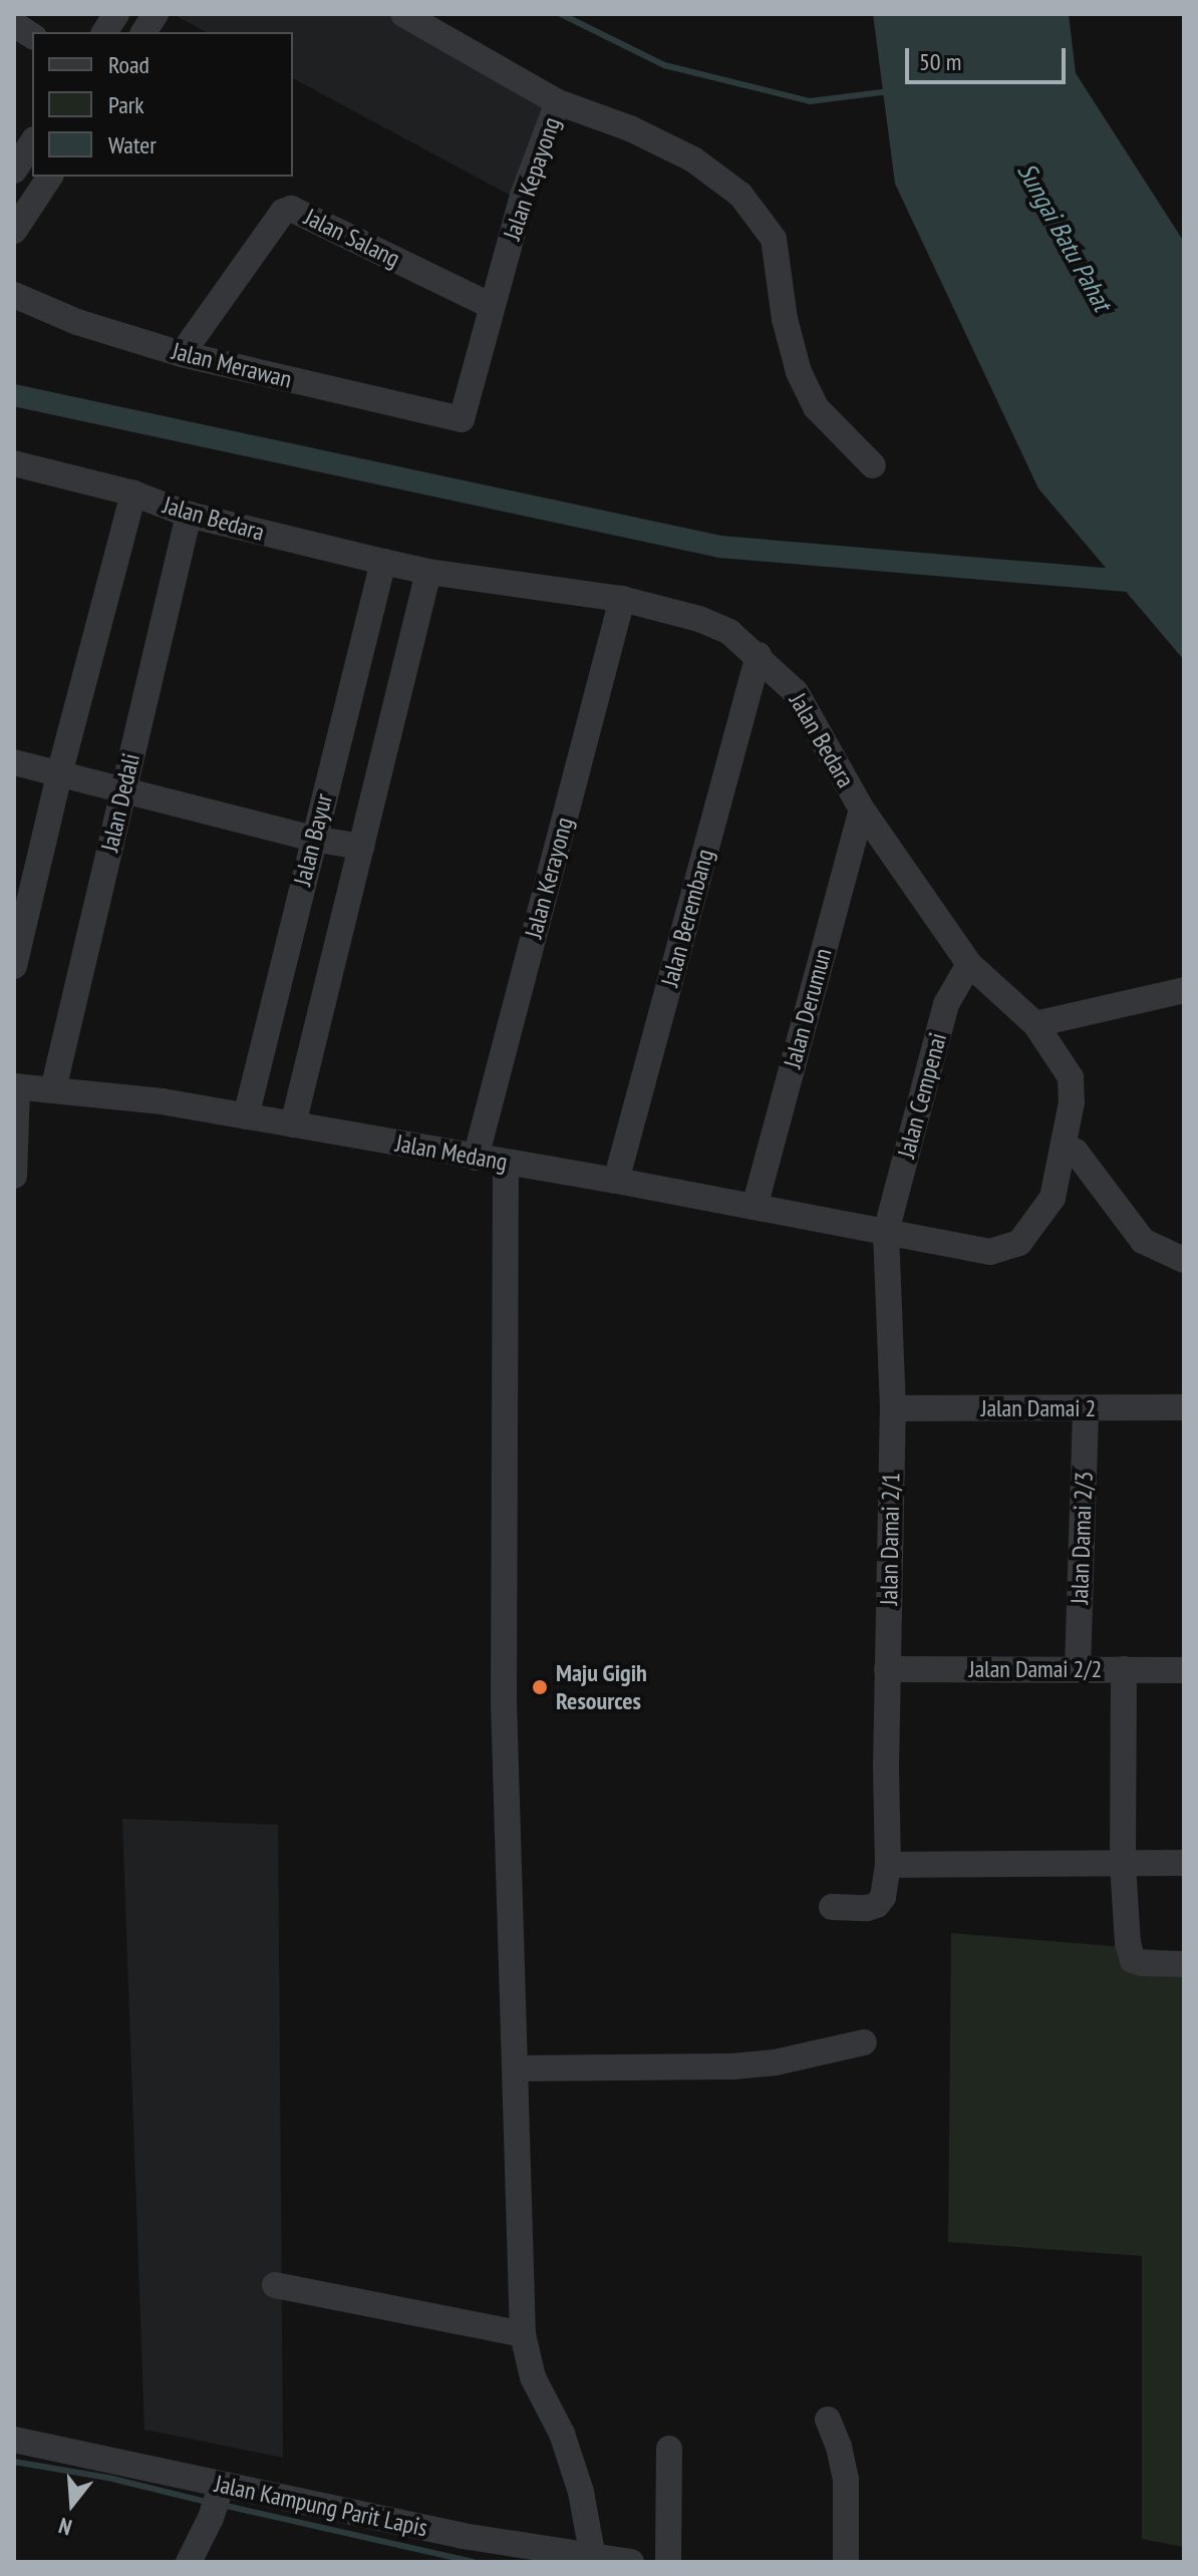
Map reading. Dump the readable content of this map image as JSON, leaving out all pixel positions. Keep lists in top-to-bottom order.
{
  "streets": {
    "street": [
      "Jalan Kepayong",
      "Jalan Salang",
      "Jalan Merawan",
      "Jalan Bedara",
      "Jalan Dedali",
      "Jalan Bayur",
      "Jalan Kerayong",
      "Jalan Berembang",
      "Jalan Derumun",
      "Jalan Cempenai",
      "Jalan Medang",
      "Jalan Damai 2",
      "Jalan Damai 2/3",
      "Jalan Damai 2/1",
      "Jalan Damai 2/2",
      "Jalan Kampung Parit Lapis"
    ]
  },
  "crossings": [
    ["Jalan Kepayong", "Jalan Salang"],
    ["Jalan Kepayong", "Jalan Merawan"],
    ["Jalan Salang", "Jalan Merawan"],
    ["Jalan Bedara", "Jalan Dedali"],
    ["Jalan Bedara", "Jalan Bayur"],
    ["Jalan Bedara", "Jalan Kerayong"],
    ["Jalan Bedara", "Jalan Berembang"],
    ["Jalan Bedara", "Jalan Derumun"],
    ["Jalan Bedara", "Jalan Cempenai"],
    ["Jalan Bedara", "Jalan Medang"],
    ["Jalan Dedali", "Jalan Medang"],
    ["Jalan Bayur", "Jalan Medang"],
    ["Jalan Kerayong", "Jalan Medang"],
    ["Jalan Berembang", "Jalan Medang"],
    ["Jalan Derumun", "Jalan Medang"],
    ["Jalan Cempenai", "Jalan Medang"],
    ["Jalan Cempenai", "Jalan Damai 2"],
    ["Jalan Cempenai", "Jalan Damai 2/1"],
    ["Jalan Damai 2", "Jalan Damai 2/3"],
    ["Jalan Damai 2", "Jalan Damai 2/1"],
    ["Jalan Damai 2/3", "Jalan Damai 2/2"],
    ["Jalan Damai 2/1", "Jalan Damai 2/2"]
  ],
  "water": ["Sungai Batu Pahat"],
  "places": ["Maju Gigih Resources"],
  "legend": ["Road", "Park", "Water"],
  "scale_bar": "50 m",
  "north": "bottom"
}
